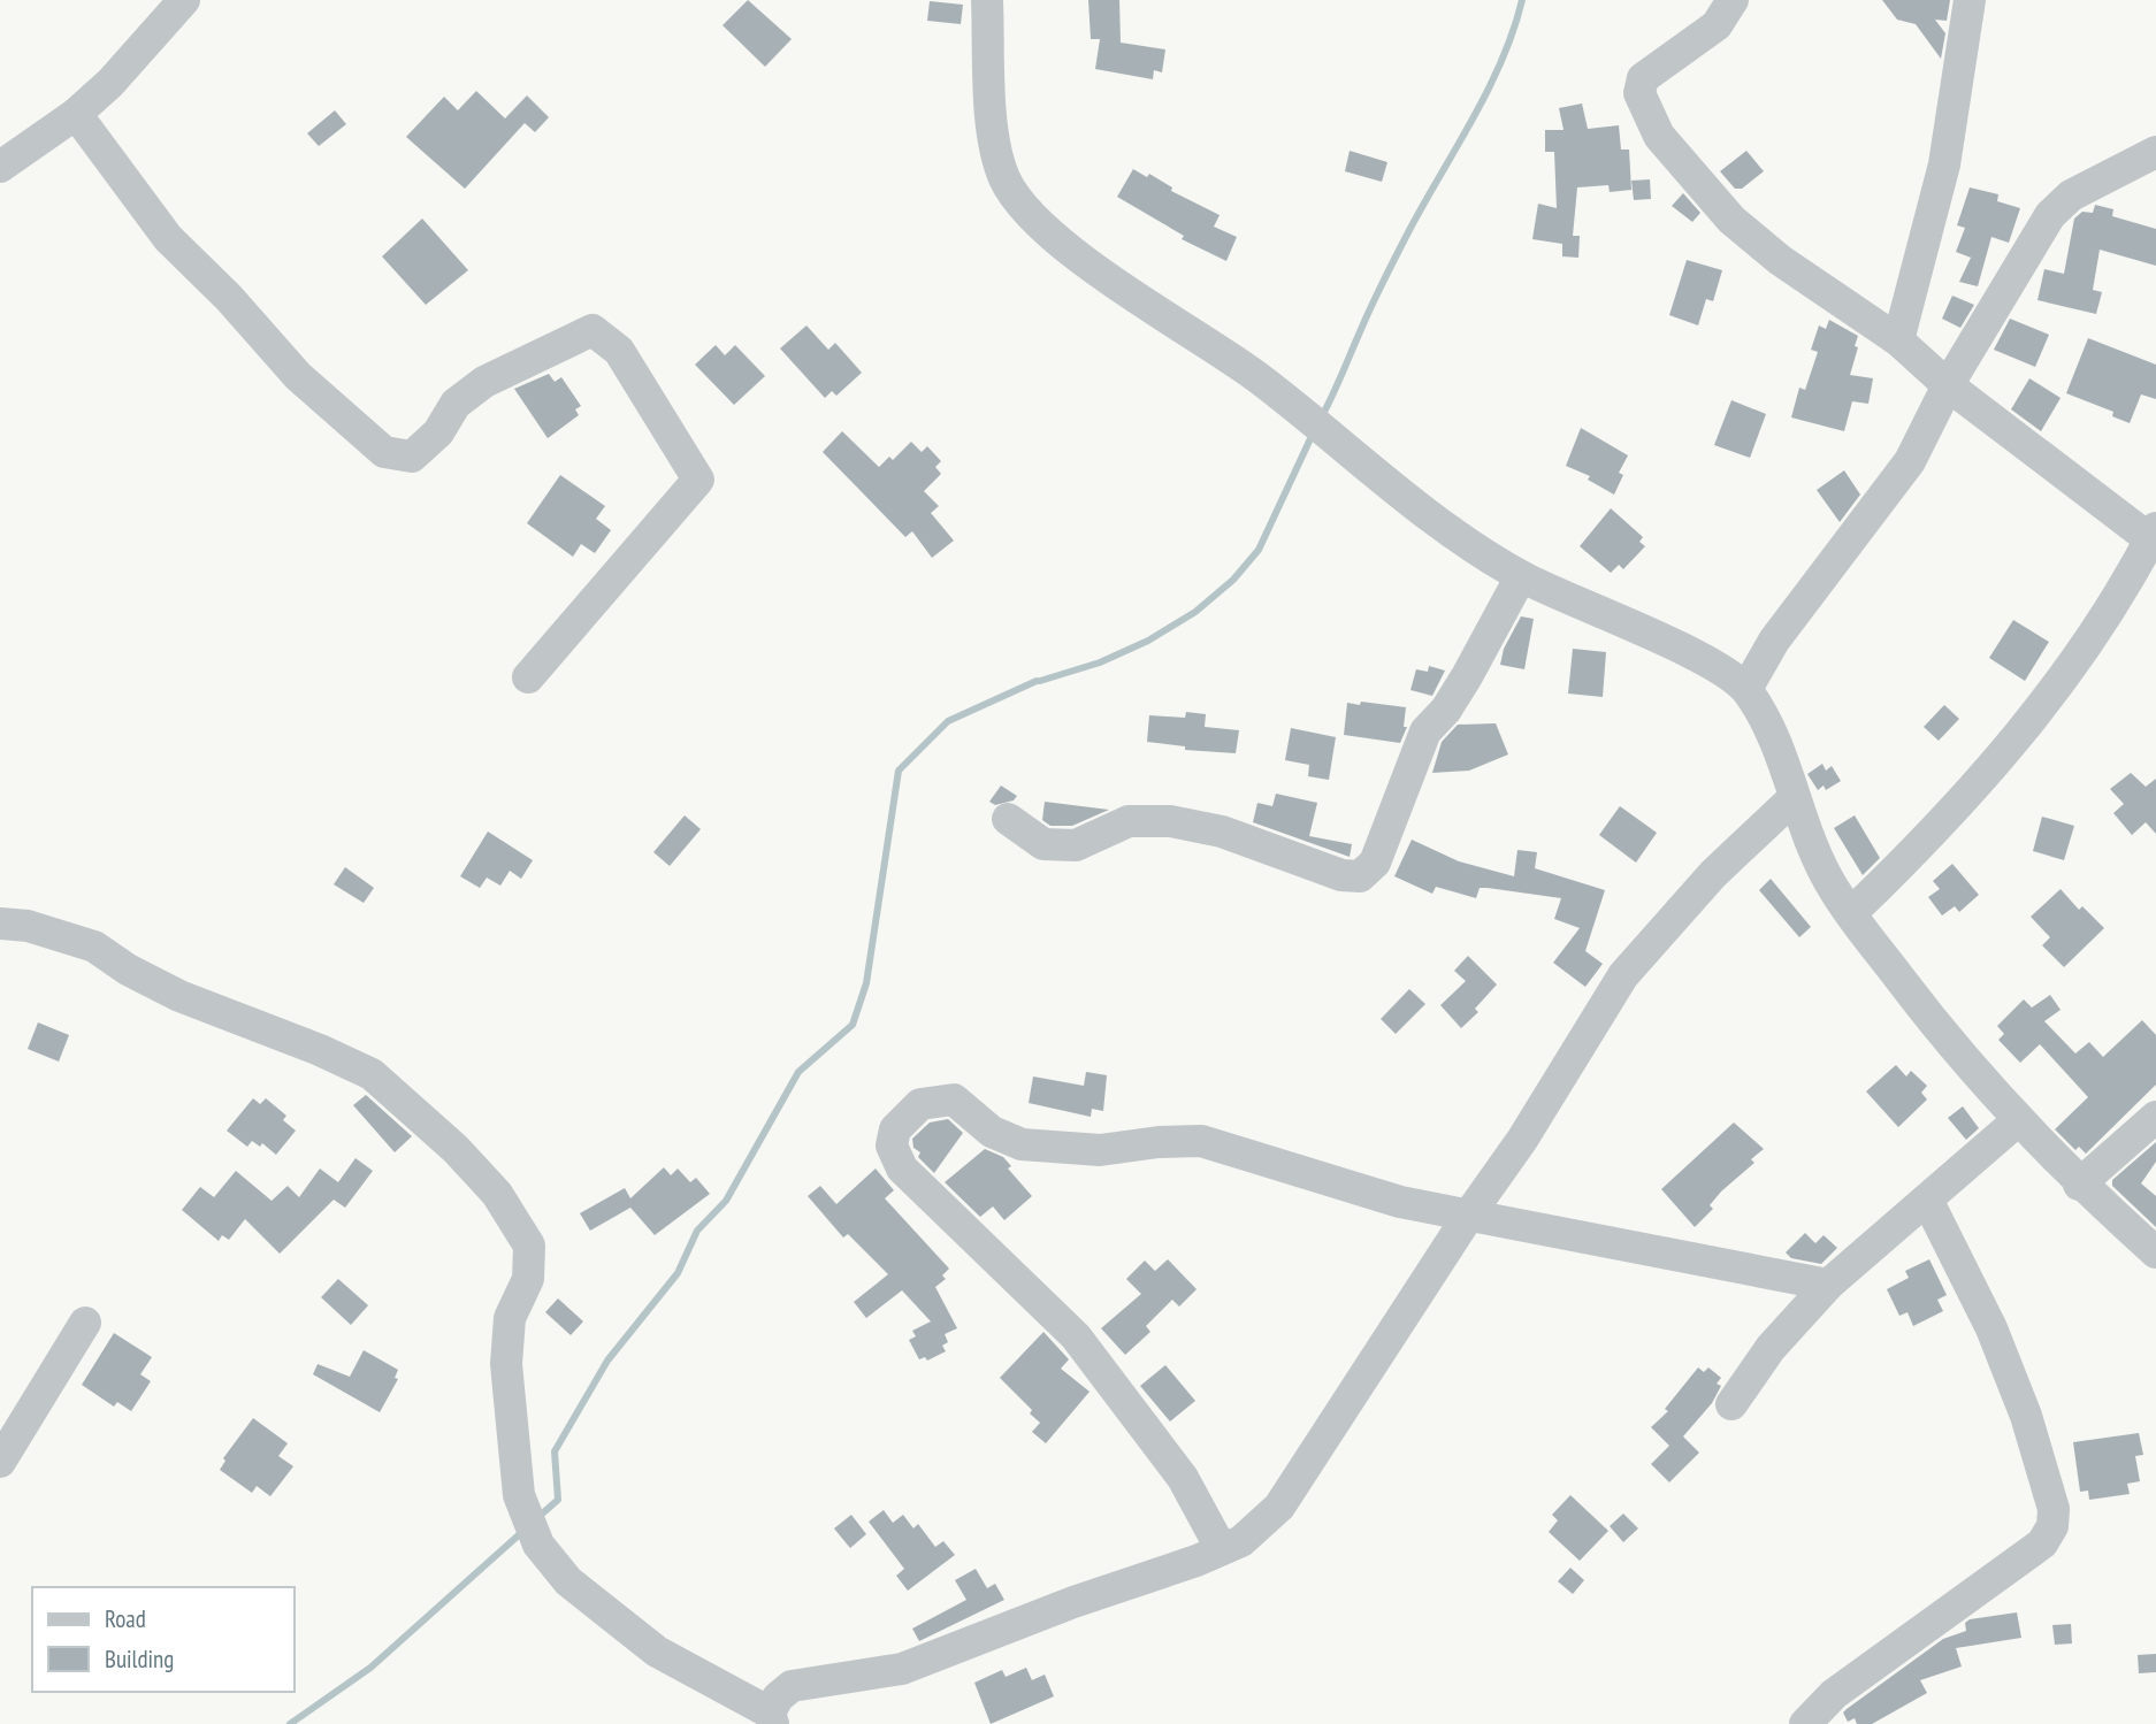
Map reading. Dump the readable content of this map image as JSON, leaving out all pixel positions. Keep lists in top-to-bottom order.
{
  "legend": ["Road", "Building"]
}
